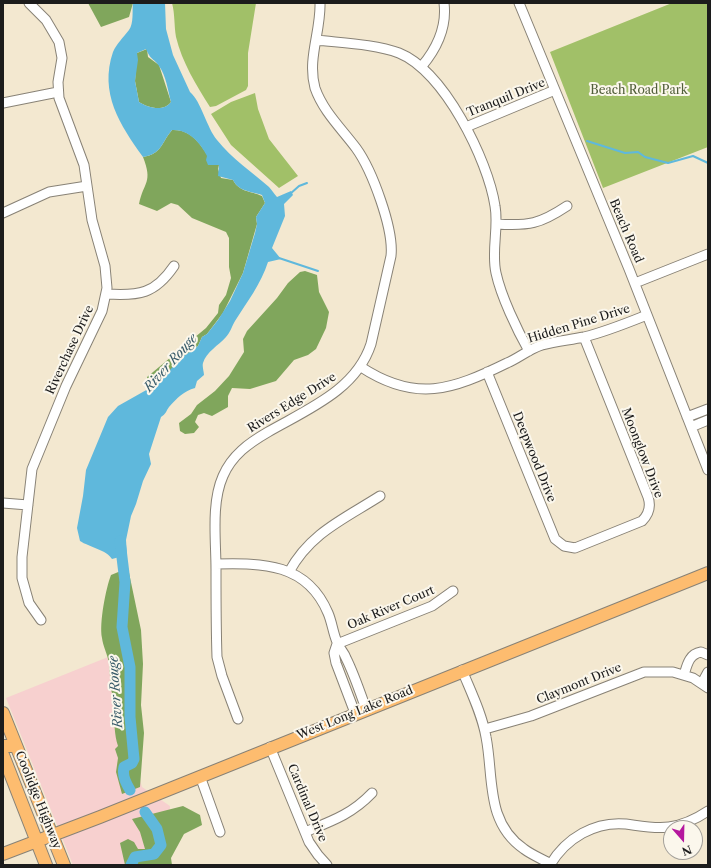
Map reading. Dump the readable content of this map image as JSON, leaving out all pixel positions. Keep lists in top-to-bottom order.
{
  "streets": {
    "main road": ["West Long Lake Road", "Coolidge Highway"],
    "street": [
      "Tranquil Drive",
      "Beach Road",
      "Hidden Pine Drive",
      "Riverchase Drive",
      "Rivers Edge Drive",
      "Moonglow Drive",
      "Deepwood Drive",
      "Oak River Court",
      "Claymont Drive",
      "Cardinal Drive"
    ]
  },
  "crossings": [
    ["Tranquil Drive", "Beach Road"],
    ["Beach Road", "Hidden Pine Drive"],
    ["Hidden Pine Drive", "Rivers Edge Drive"],
    ["Hidden Pine Drive", "Moonglow Drive"],
    ["Hidden Pine Drive", "Deepwood Drive"],
    ["Moonglow Drive", "Deepwood Drive"],
    ["West Long Lake Road", "Coolidge Highway"],
    ["West Long Lake Road", "Cardinal Drive"]
  ],
  "water": ["River Rouge"],
  "parks": ["Beach Road Park"],
  "north": "bottom"
}
